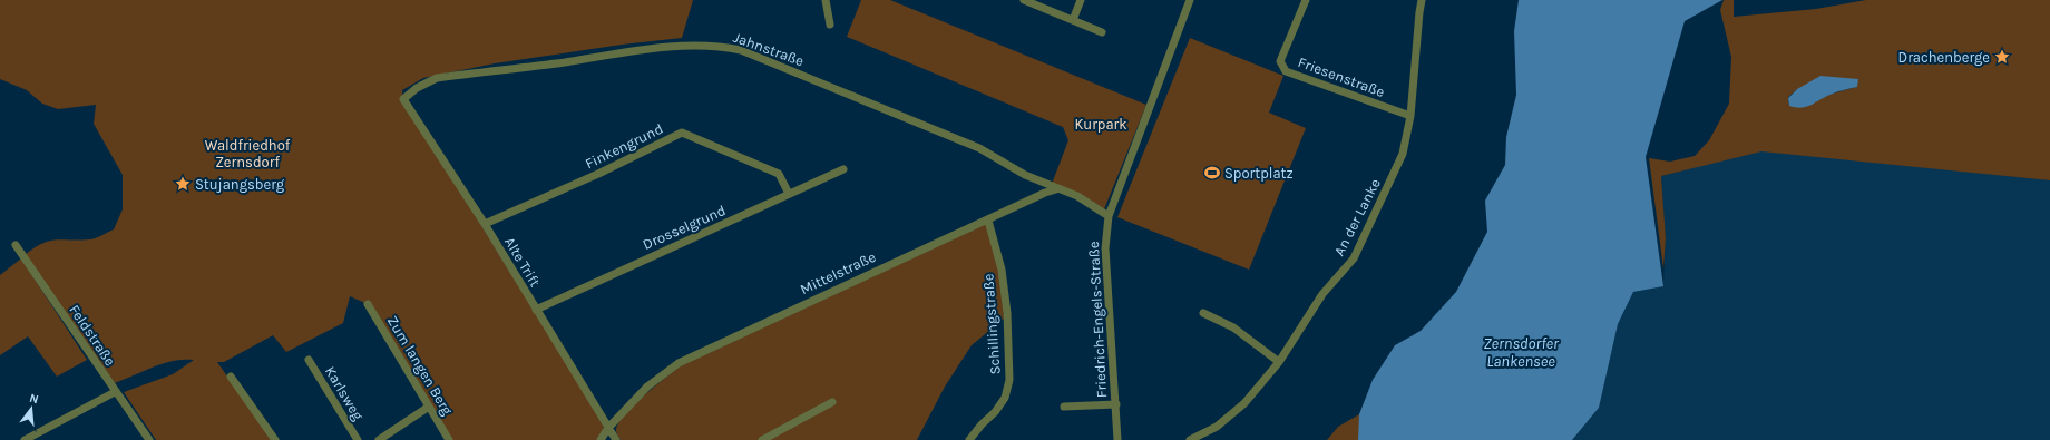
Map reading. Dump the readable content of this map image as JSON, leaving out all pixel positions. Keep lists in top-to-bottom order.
{
  "streets": {
    "street": [
      "Jahnstraße",
      "Friesenstraße",
      "Finkengrund",
      "An der Lanke",
      "Drosselgrund",
      "Alte Trift",
      "Mittelstraße",
      "Friedrich-Engels-Straße",
      "Schillingstraße",
      "Feldstraße",
      "Zum langen Berg",
      "Karlsweg"
    ]
  },
  "crossings": [
    ["Jahnstraße", "Alte Trift"],
    ["Jahnstraße", "Mittelstraße"],
    ["Friesenstraße", "An der Lanke"],
    ["Finkengrund", "Drosselgrund"],
    ["Finkengrund", "Alte Trift"],
    ["Drosselgrund", "Alte Trift"],
    ["Alte Trift", "Mittelstraße"],
    ["Mittelstraße", "Schillingstraße"]
  ],
  "water": ["Zernsdorfer Lankensee"],
  "parks": ["Kurpark", "Waldfriedhof Zernsdorf"],
  "places": {
    "place": ["Drachenberge", "Stujangsberg"],
    "sports": ["Sportplatz"]
  },
  "north": "top"
}
